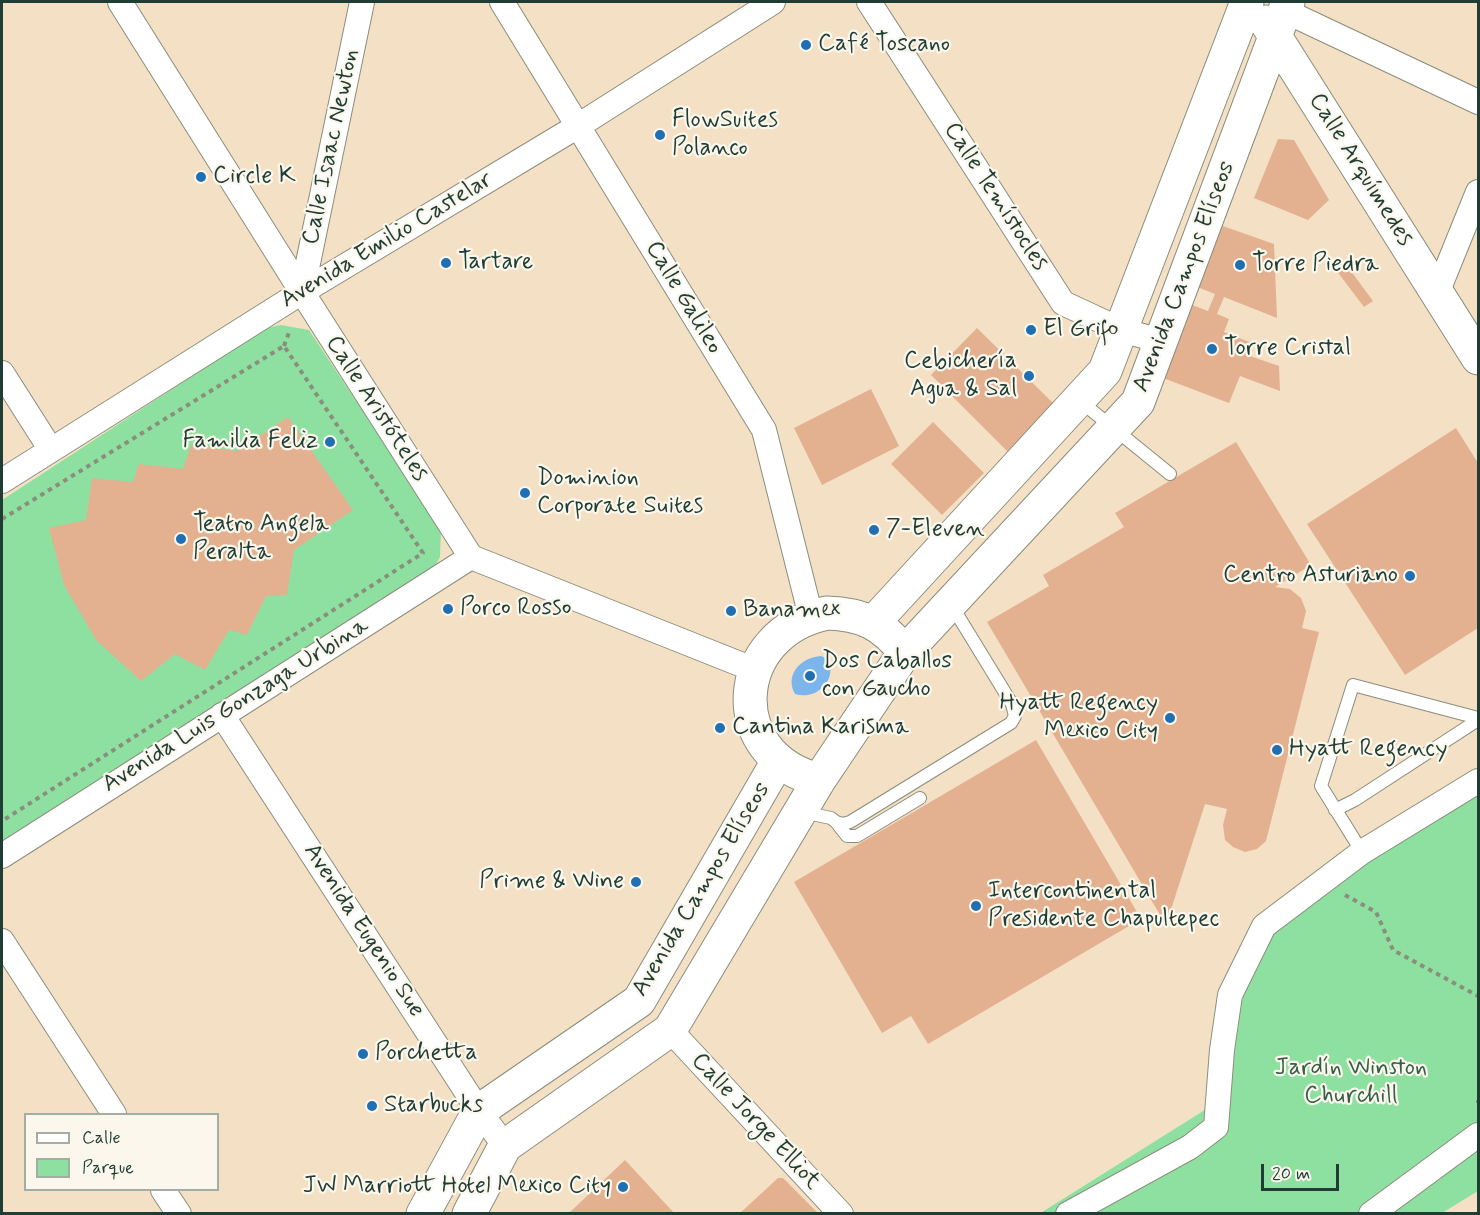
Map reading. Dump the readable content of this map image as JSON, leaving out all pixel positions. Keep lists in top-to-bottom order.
{
  "streets": {
    "street": [
      "Calle Isaac Newton",
      "Calle Arquímedes",
      "Calle Temístocles",
      "Avenida Emilio Castelar",
      "Avenida Campos Elíseos",
      "Calle Galileo",
      "Calle Aristóteles",
      "Avenida Luis Gonzaga Urbina",
      "Avenida Eugenio Sue",
      "Calle Jorge Elliot"
    ]
  },
  "crossings": [
    ["Calle Isaac Newton", "Avenida Emilio Castelar"],
    ["Calle Isaac Newton", "Calle Aristóteles"],
    ["Calle Arquímedes", "Avenida Campos Elíseos"],
    ["Calle Temístocles", "Avenida Campos Elíseos"],
    ["Avenida Emilio Castelar", "Calle Galileo"],
    ["Avenida Emilio Castelar", "Calle Aristóteles"],
    ["Avenida Campos Elíseos", "Calle Galileo"],
    ["Avenida Campos Elíseos", "Avenida Eugenio Sue"],
    ["Avenida Campos Elíseos", "Calle Jorge Elliot"],
    ["Calle Aristóteles", "Avenida Luis Gonzaga Urbina"],
    ["Avenida Luis Gonzaga Urbina", "Avenida Eugenio Sue"]
  ],
  "parks": ["Jardín Winston Churchill"],
  "places": [
    "Café Toscano",
    "FlowSuites Polanco",
    "Circle K",
    "Tartare",
    "Torre Piedra",
    "El Grifo",
    "Torre Cristal",
    "Cebichería Agua & Sal",
    "Familia Feliz",
    "Dominion Corporate Suites",
    "7-Eleven",
    "Teatro Angela Peralta",
    "Centro Asturiano",
    "Porco Rosso",
    "Banamex",
    "Dos Caballos con Gaucho",
    "Hyatt Regency Mexico City",
    "Cantina Karisma",
    "Hyatt Regency",
    "Prime & Wine",
    "Intercontinental Presidente Chapultepec",
    "Porchetta",
    "Starbucks",
    "JW Marriott Hotel Mexico City"
  ],
  "legend": ["Calle", "Parque"],
  "scale_bar": "20 m"
}
